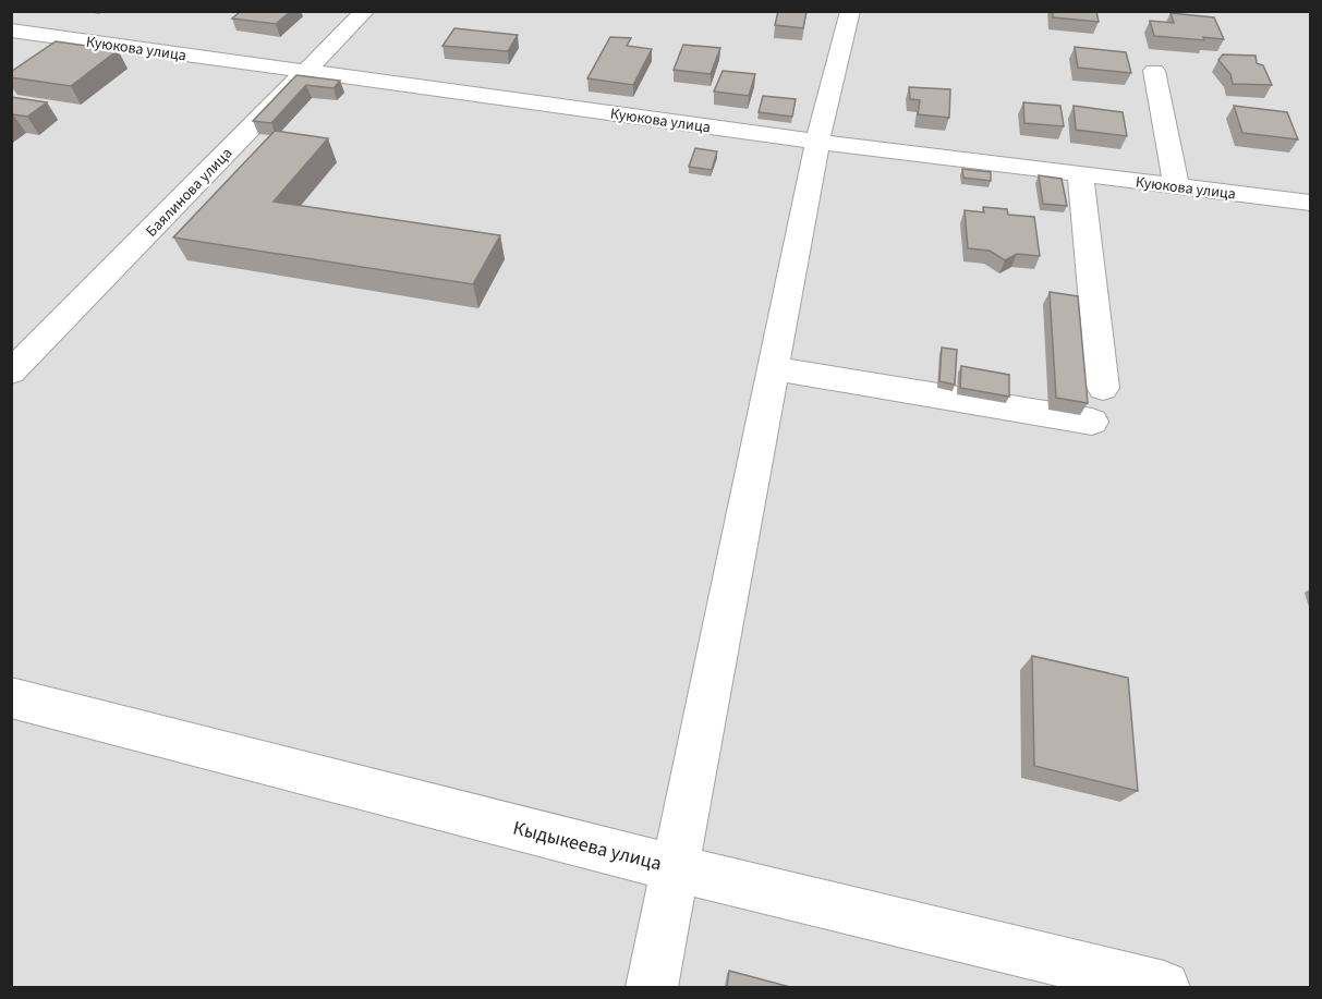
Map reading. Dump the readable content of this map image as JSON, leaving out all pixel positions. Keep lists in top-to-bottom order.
{
  "streets": {
    "street": ["Куюкова улица", "Баялинова улица", "Кыдыкеева улица"]
  },
  "crossings": [
    ["Куюкова улица", "Баялинова улица"]
  ]
}
